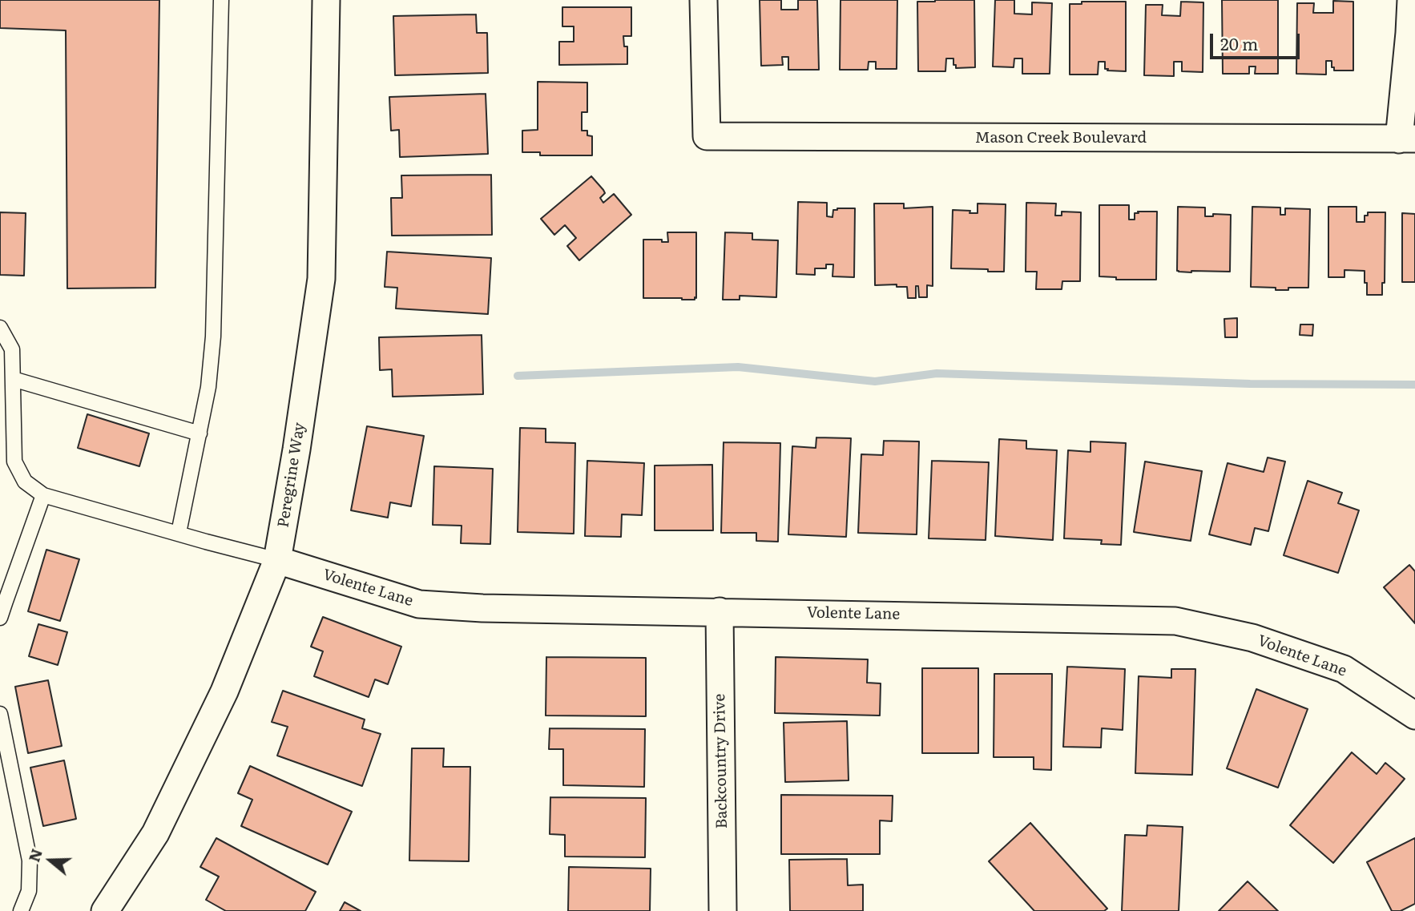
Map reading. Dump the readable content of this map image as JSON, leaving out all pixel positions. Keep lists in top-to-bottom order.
{
  "streets": {
    "street": [
      "Mason Creek Boulevard",
      "Peregrine Way",
      "Volente Lane",
      "Backcountry Drive"
    ]
  },
  "crossings": [
    ["Peregrine Way", "Volente Lane"],
    ["Volente Lane", "Backcountry Drive"]
  ],
  "scale_bar": "20 m",
  "north": "left"
}
